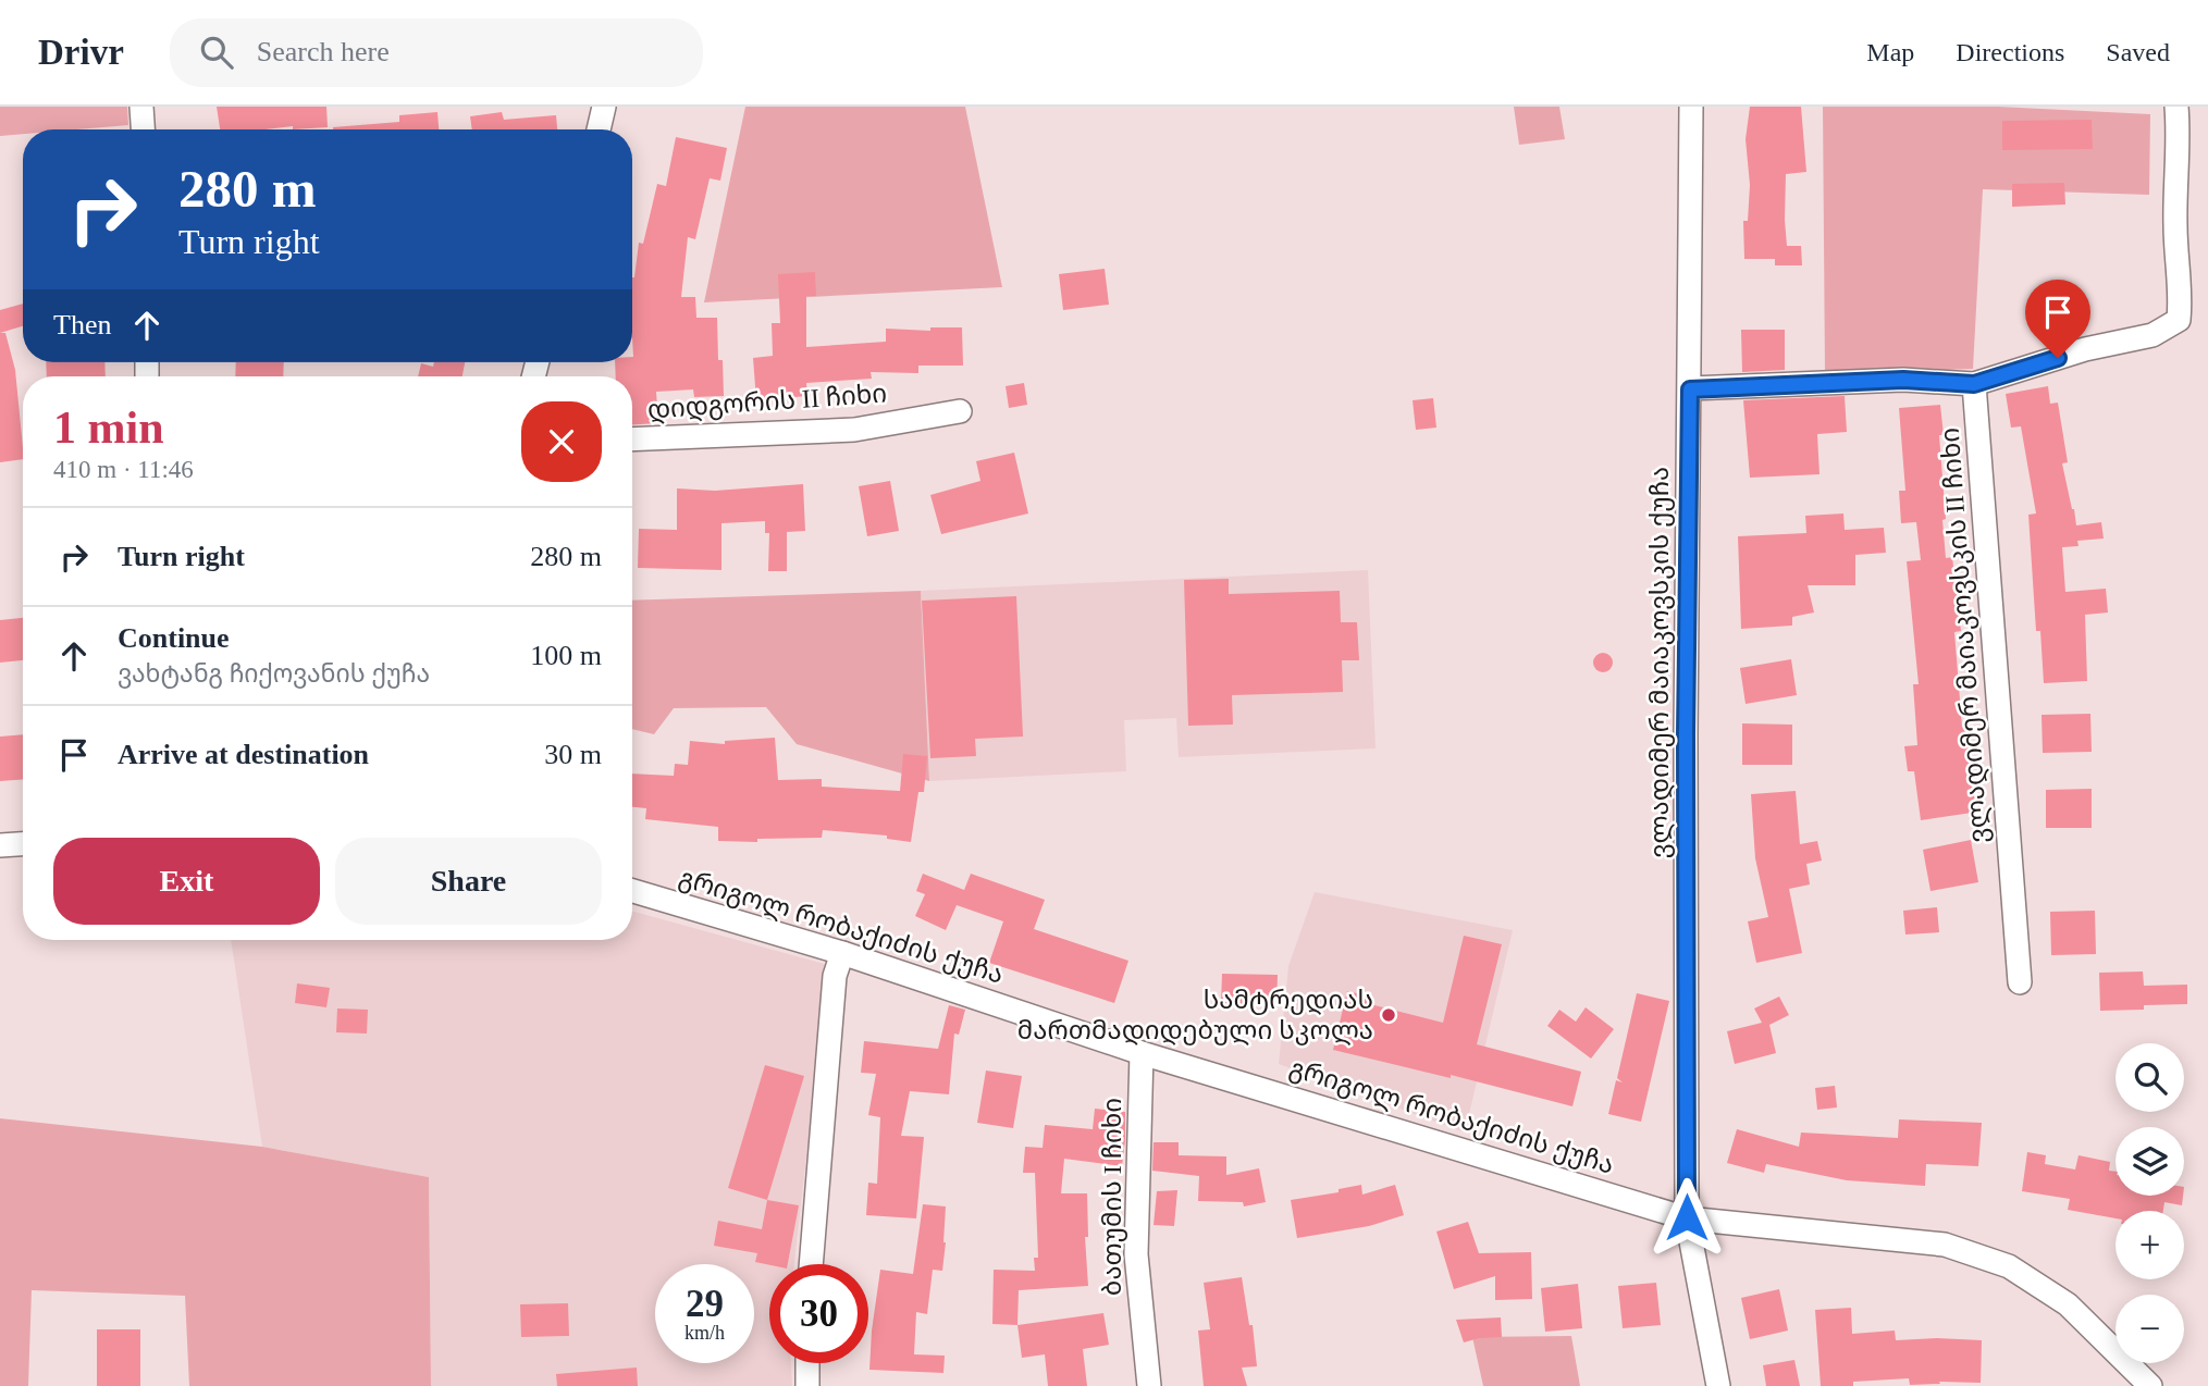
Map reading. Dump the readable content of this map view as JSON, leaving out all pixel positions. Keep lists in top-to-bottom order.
{
  "streets": {
    "street": [
      "დიდგორის II ჩიხი",
      "ვლადიმერ მაიაკოვსკის II ჩიხი",
      "ვლადიმერ მაიაკოვსკის ქუჩა",
      "გრიგოლ რობაქიძის ქუჩა",
      "ბათუმის I ჩიხი"
    ]
  },
  "crossings": [
    ["ვლადიმერ მაიაკოვსკის ქუჩა", "გრიგოლ რობაქიძის ქუჩა"],
    ["გრიგოლ რობაქიძის ქუჩა", "ბათუმის I ჩიხი"]
  ],
  "places": ["სამტრედიას მართმადიდებული სკოლა"],
  "page": {
    "header": "Drivr",
    "search": "Search here",
    "nav": ["Map", "Directions", "Saved"],
    "turn": ["280 m", "Turn right"],
    "then": "Then",
    "heading": ["1 min", "410 m · 11:46"],
    "list": [
      {
        "name": "Turn right",
        "value": "280 m"
      },
      {
        "name": "Continue",
        "note": "ვახტანგ ჩიქოვანის ქუჩა",
        "value": "100 m"
      },
      {
        "name": "Arrive at destination",
        "value": "30 m"
      }
    ],
    "buttons": ["Exit", "Share"],
    "map_buttons": ["+", "−"],
    "speed": "29 km/h",
    "limit": "30"
  }
}
